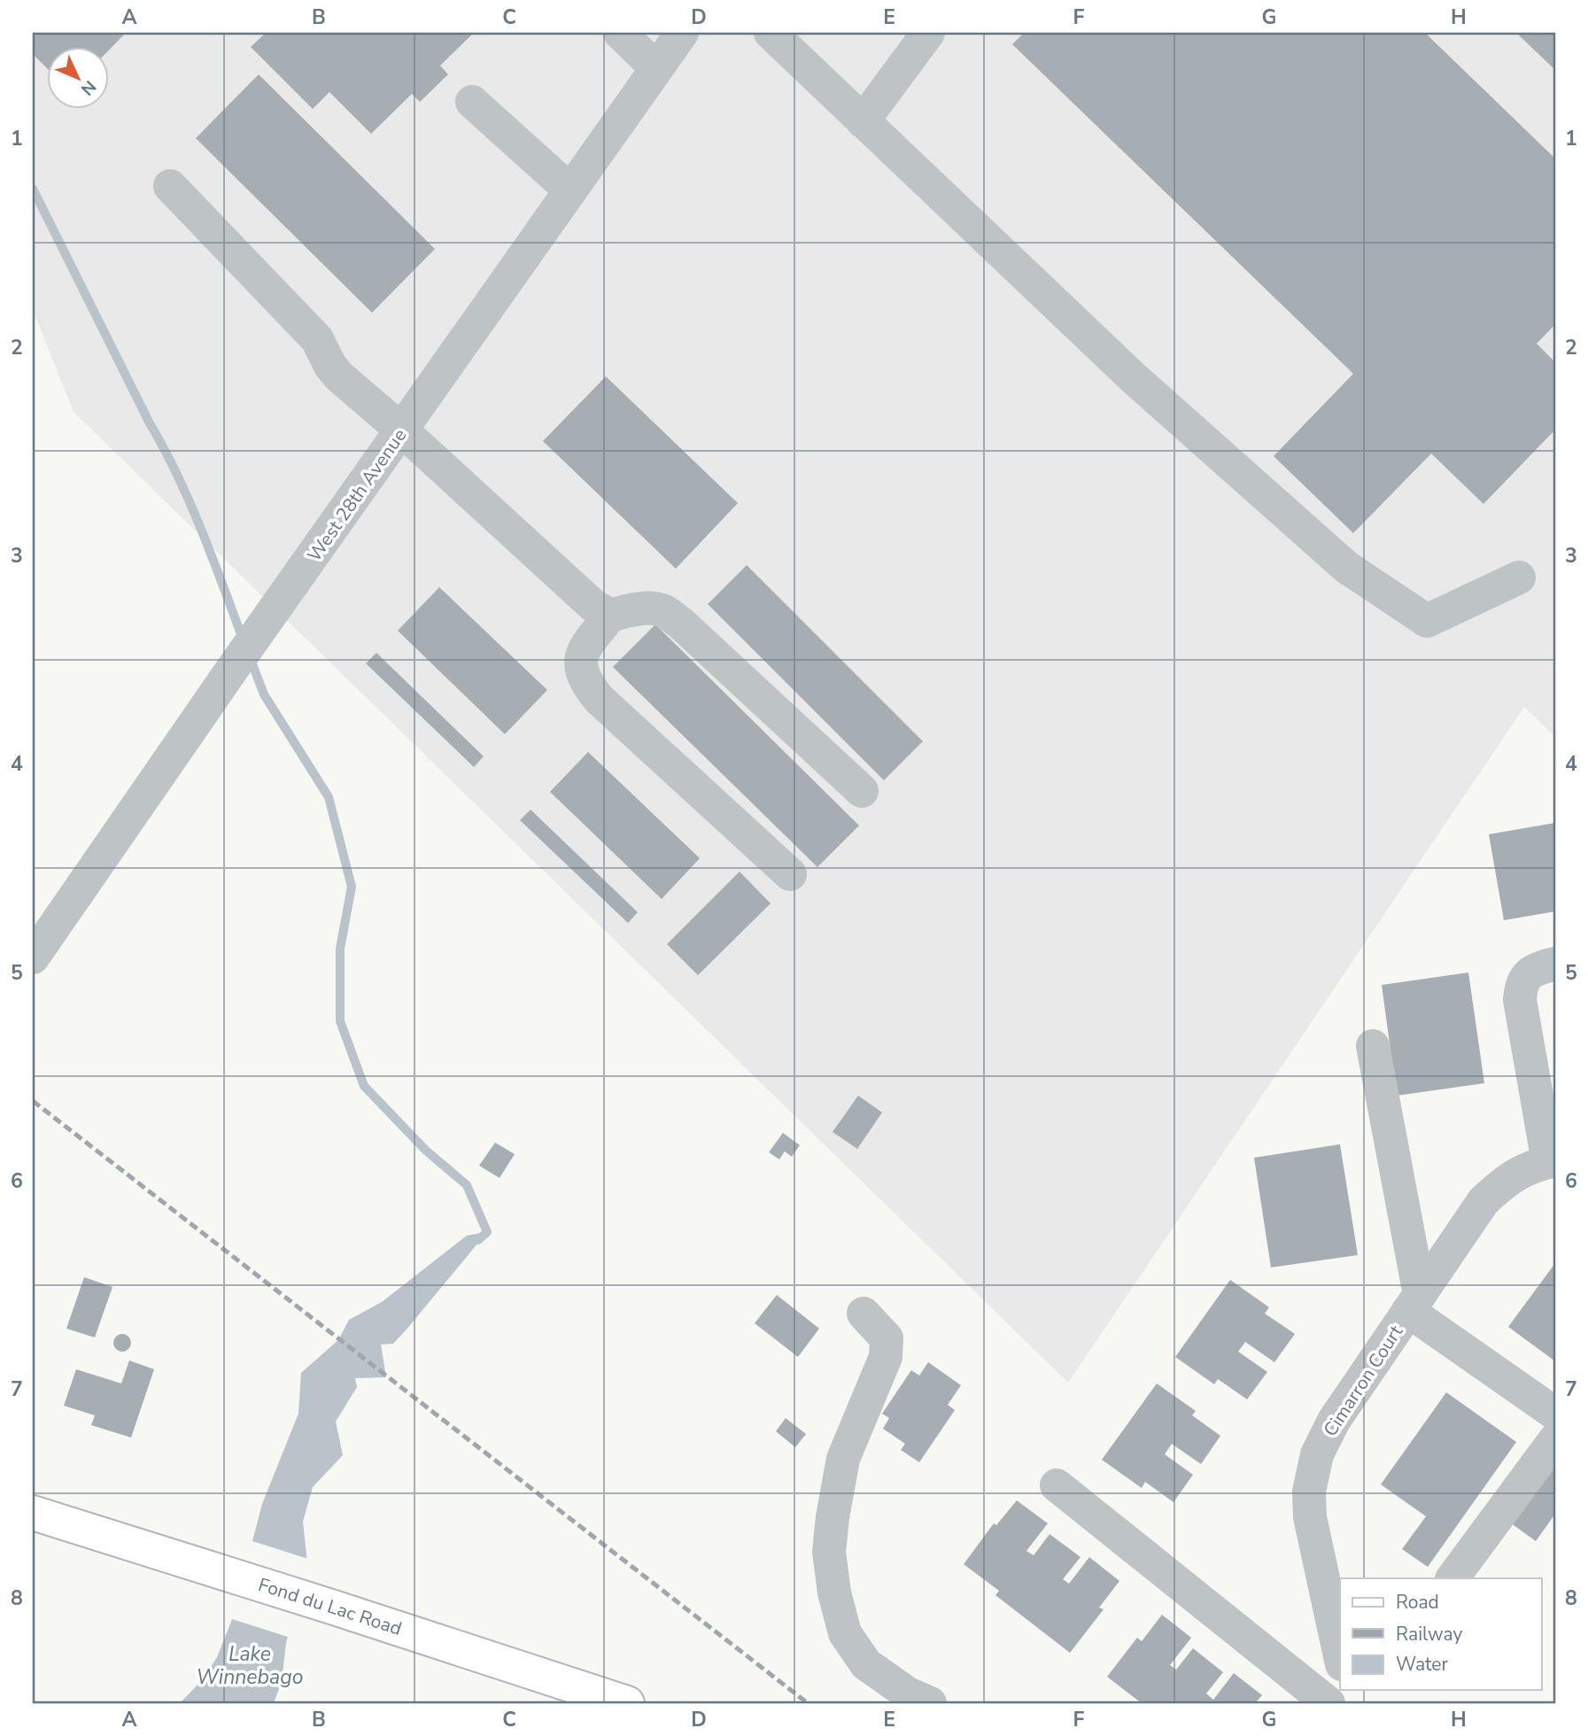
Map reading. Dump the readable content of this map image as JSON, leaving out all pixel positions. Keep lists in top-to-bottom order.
{
  "streets": {
    "main road": ["Fond du Lac Road"],
    "street": ["West 28th Avenue", "Cimarron Court"]
  },
  "water": ["Lake Winnebago"],
  "legend": ["Road", "Railway", "Water"],
  "north": "bottom right",
  "grid": {
    "columns": [
      "A",
      "B",
      "C",
      "D",
      "E",
      "F",
      "G",
      "H"
    ],
    "rows": [
      "1",
      "2",
      "3",
      "4",
      "5",
      "6",
      "7",
      "8"
    ]
  }
}
